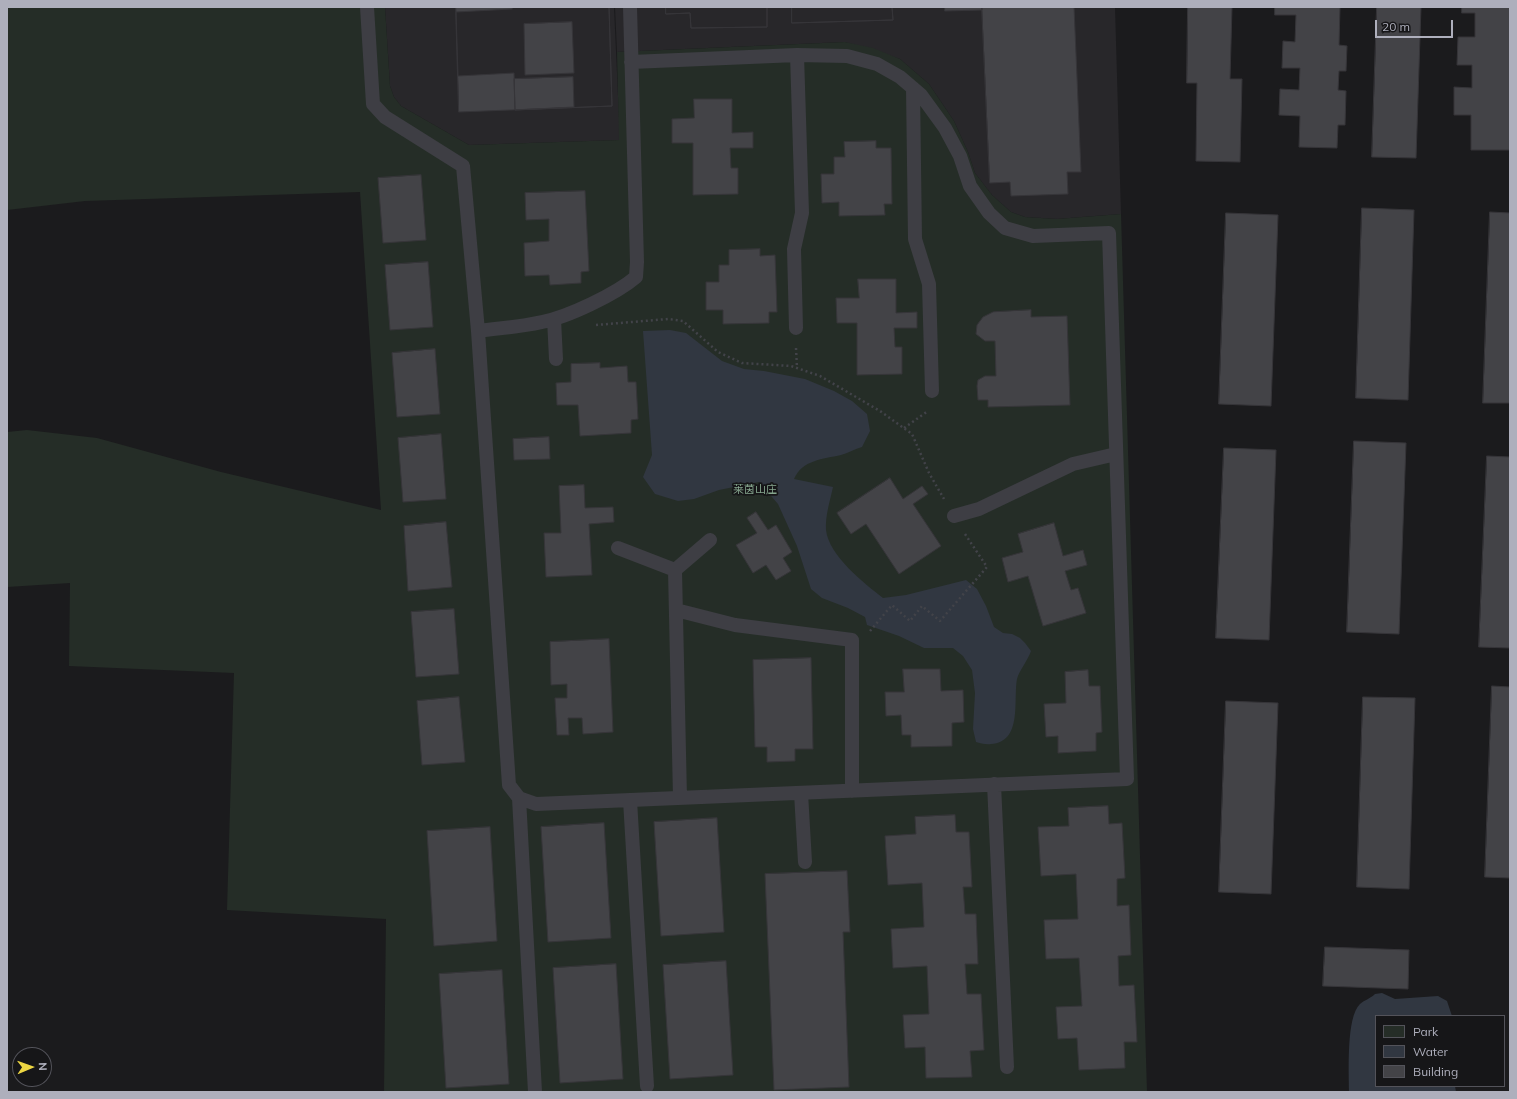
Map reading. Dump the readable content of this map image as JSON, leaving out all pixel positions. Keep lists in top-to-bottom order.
{
  "parks": ["莱茵山庄"],
  "legend": ["Park", "Water", "Building"],
  "scale_bar": "20 m",
  "north": "right"
}
